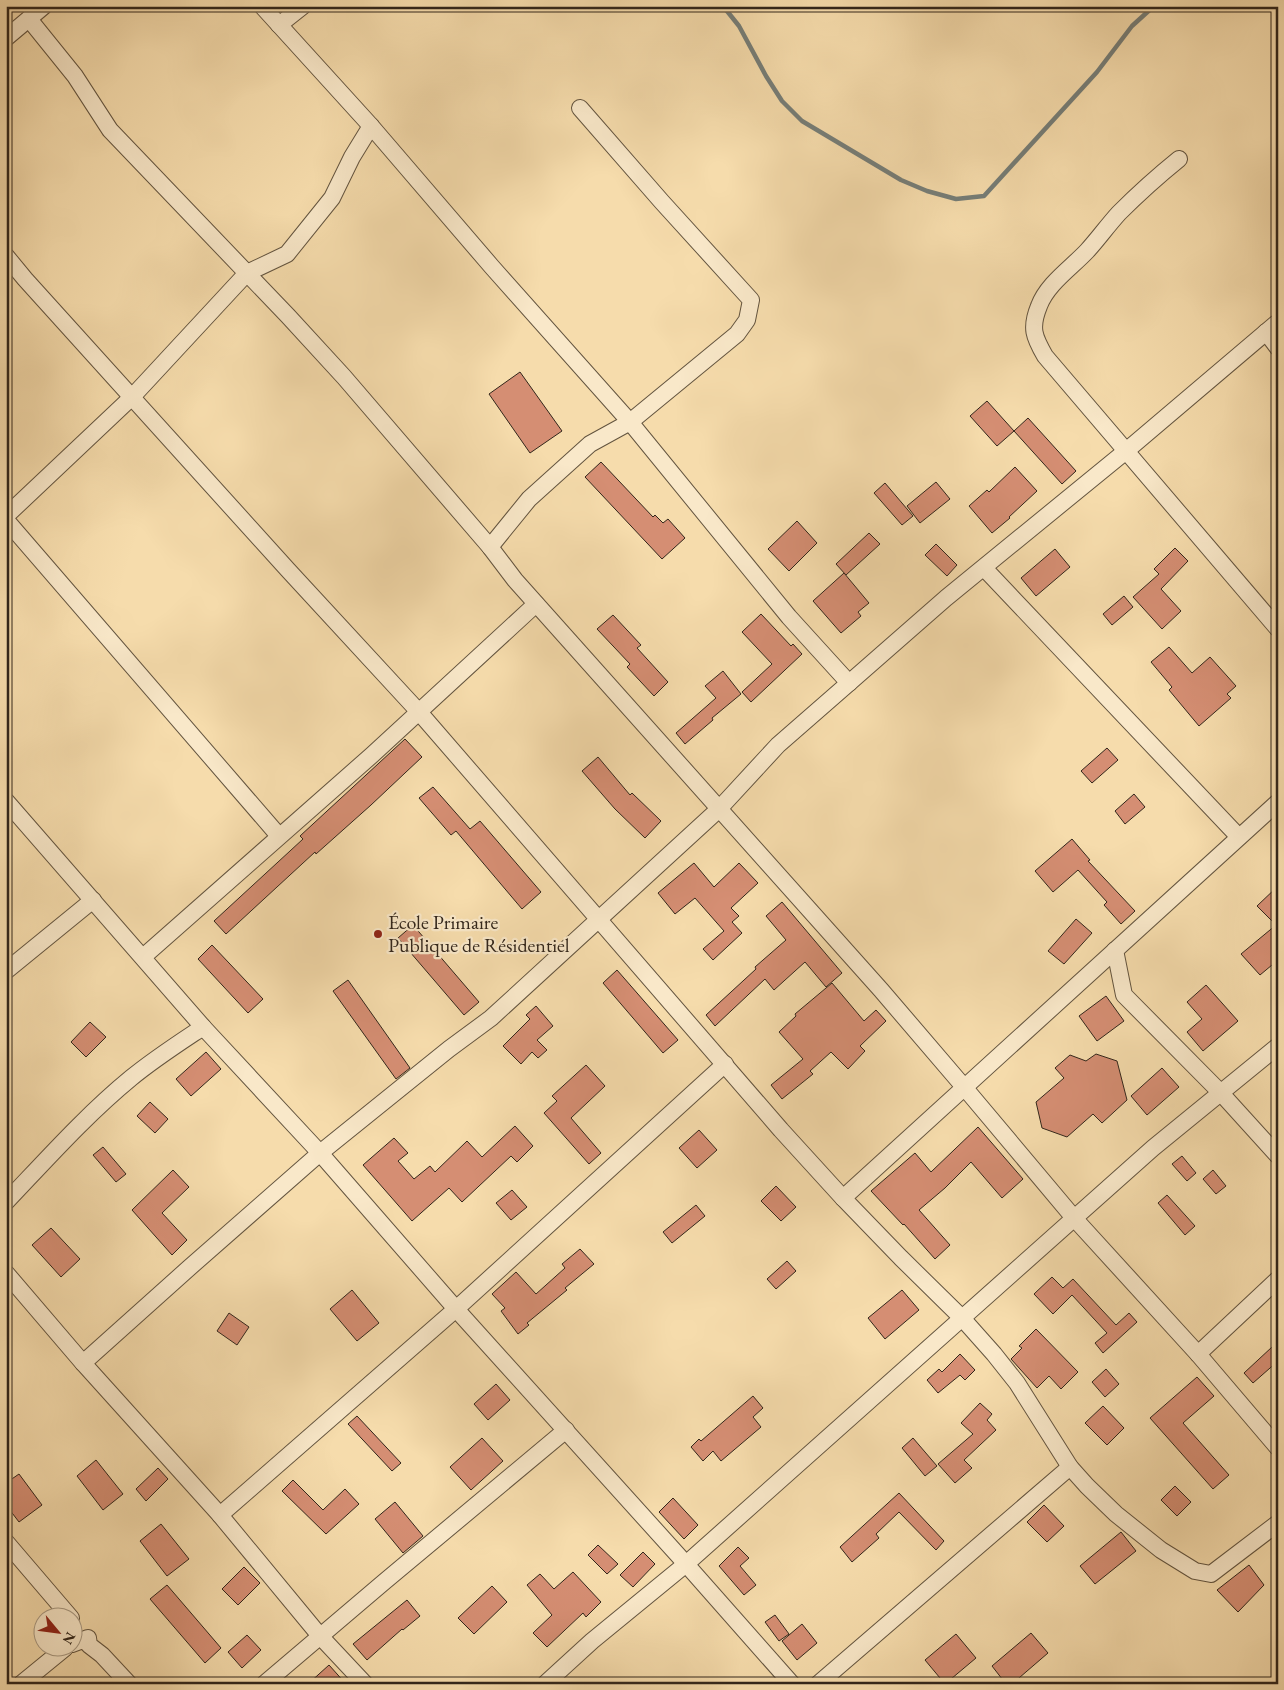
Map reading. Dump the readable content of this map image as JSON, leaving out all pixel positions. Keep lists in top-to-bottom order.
{
  "places": ["École Primaire Publique de Résidentiel"],
  "north": "bottom right"
}
